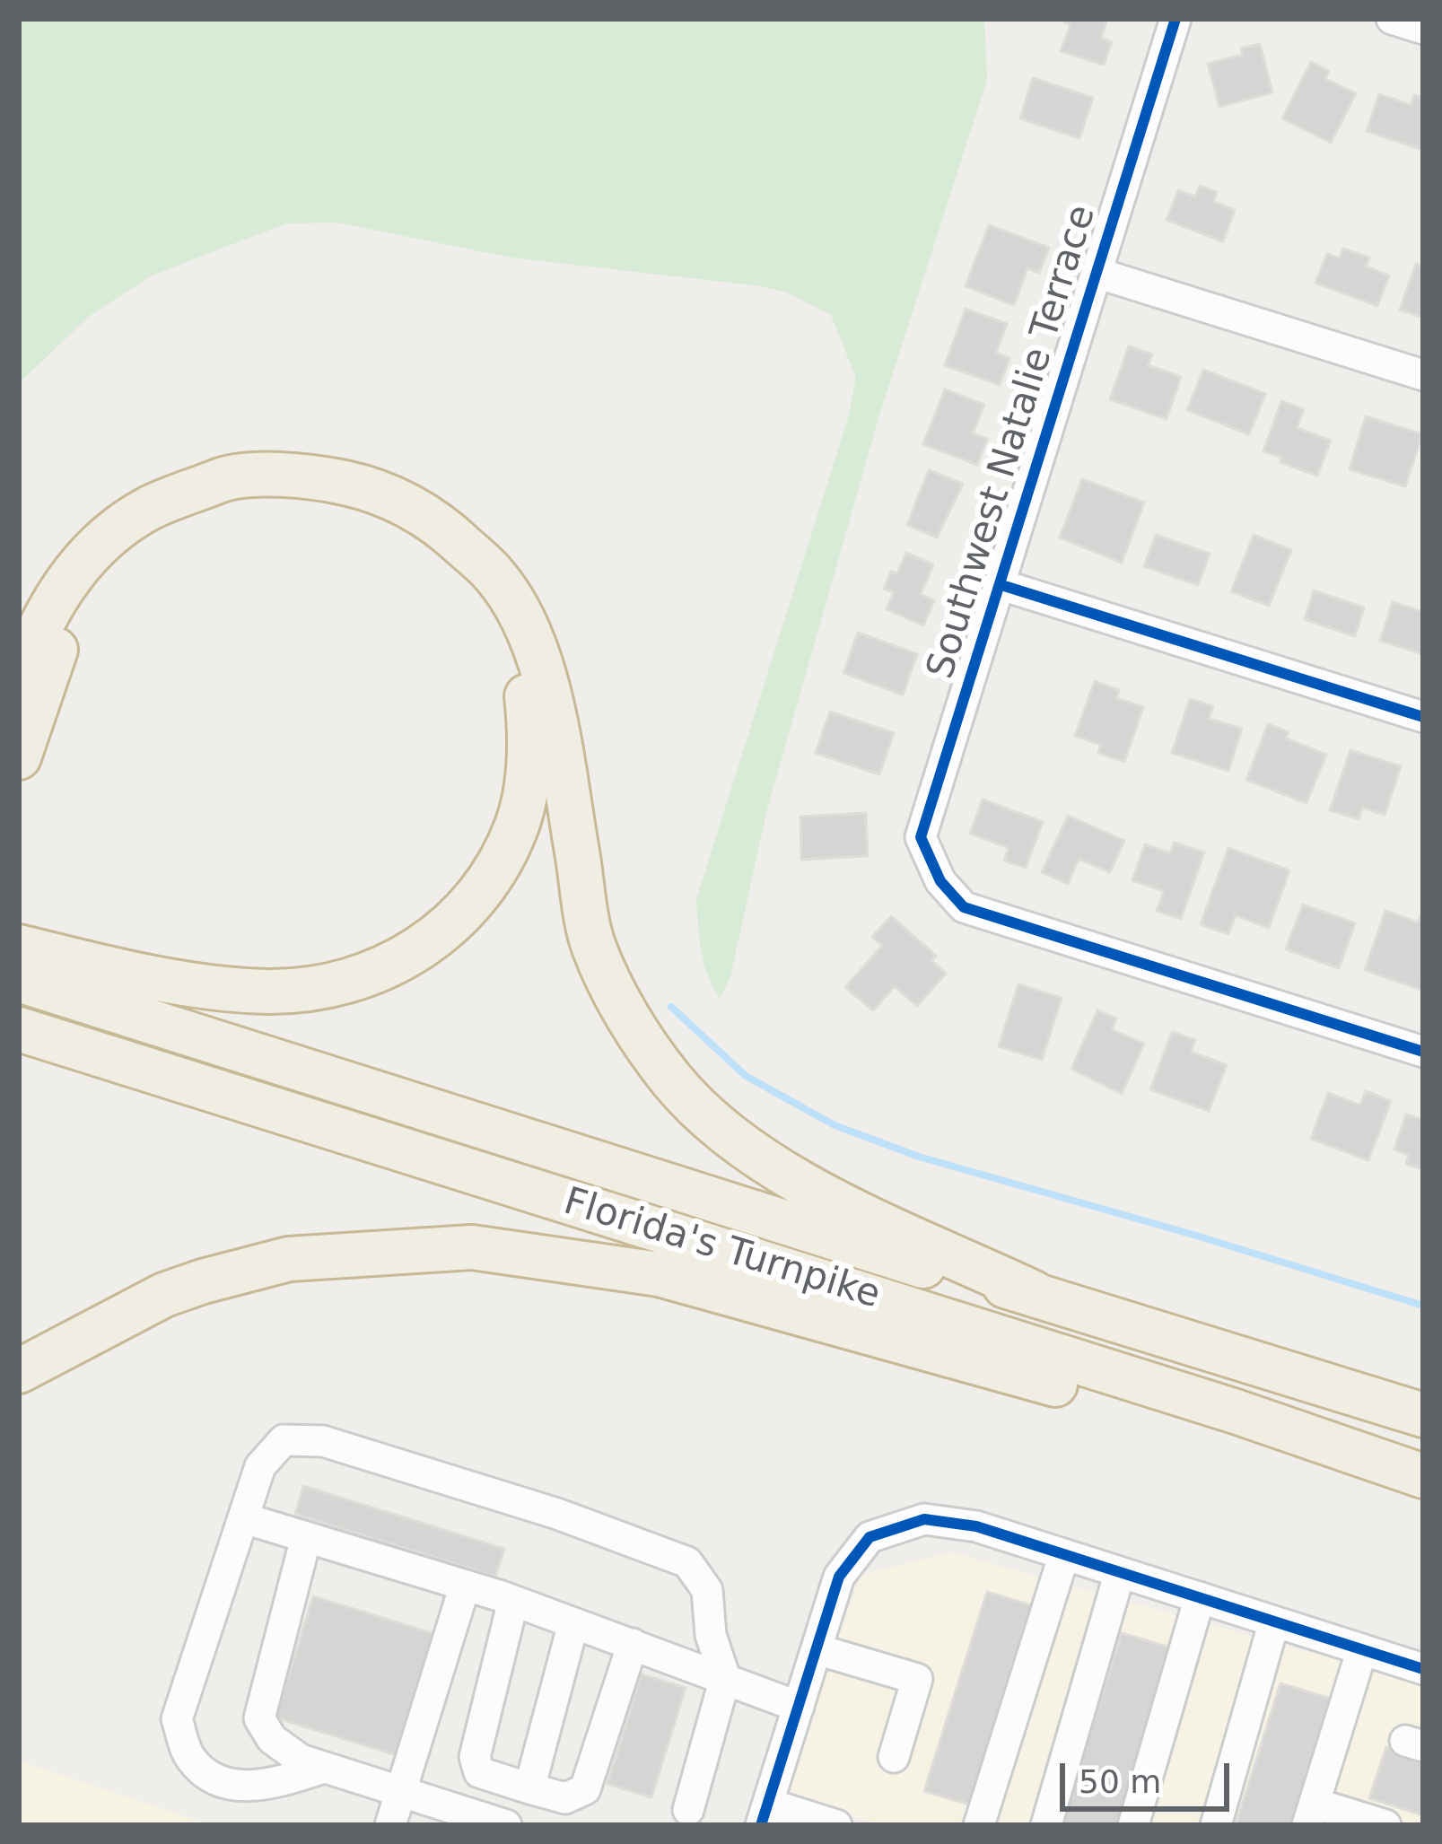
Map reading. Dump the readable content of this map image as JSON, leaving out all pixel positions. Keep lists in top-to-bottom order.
{
  "streets": {
    "highway": ["Florida's Turnpike"],
    "street": ["Southwest Natalie Terrace"]
  },
  "scale_bar": "50 m"
}
